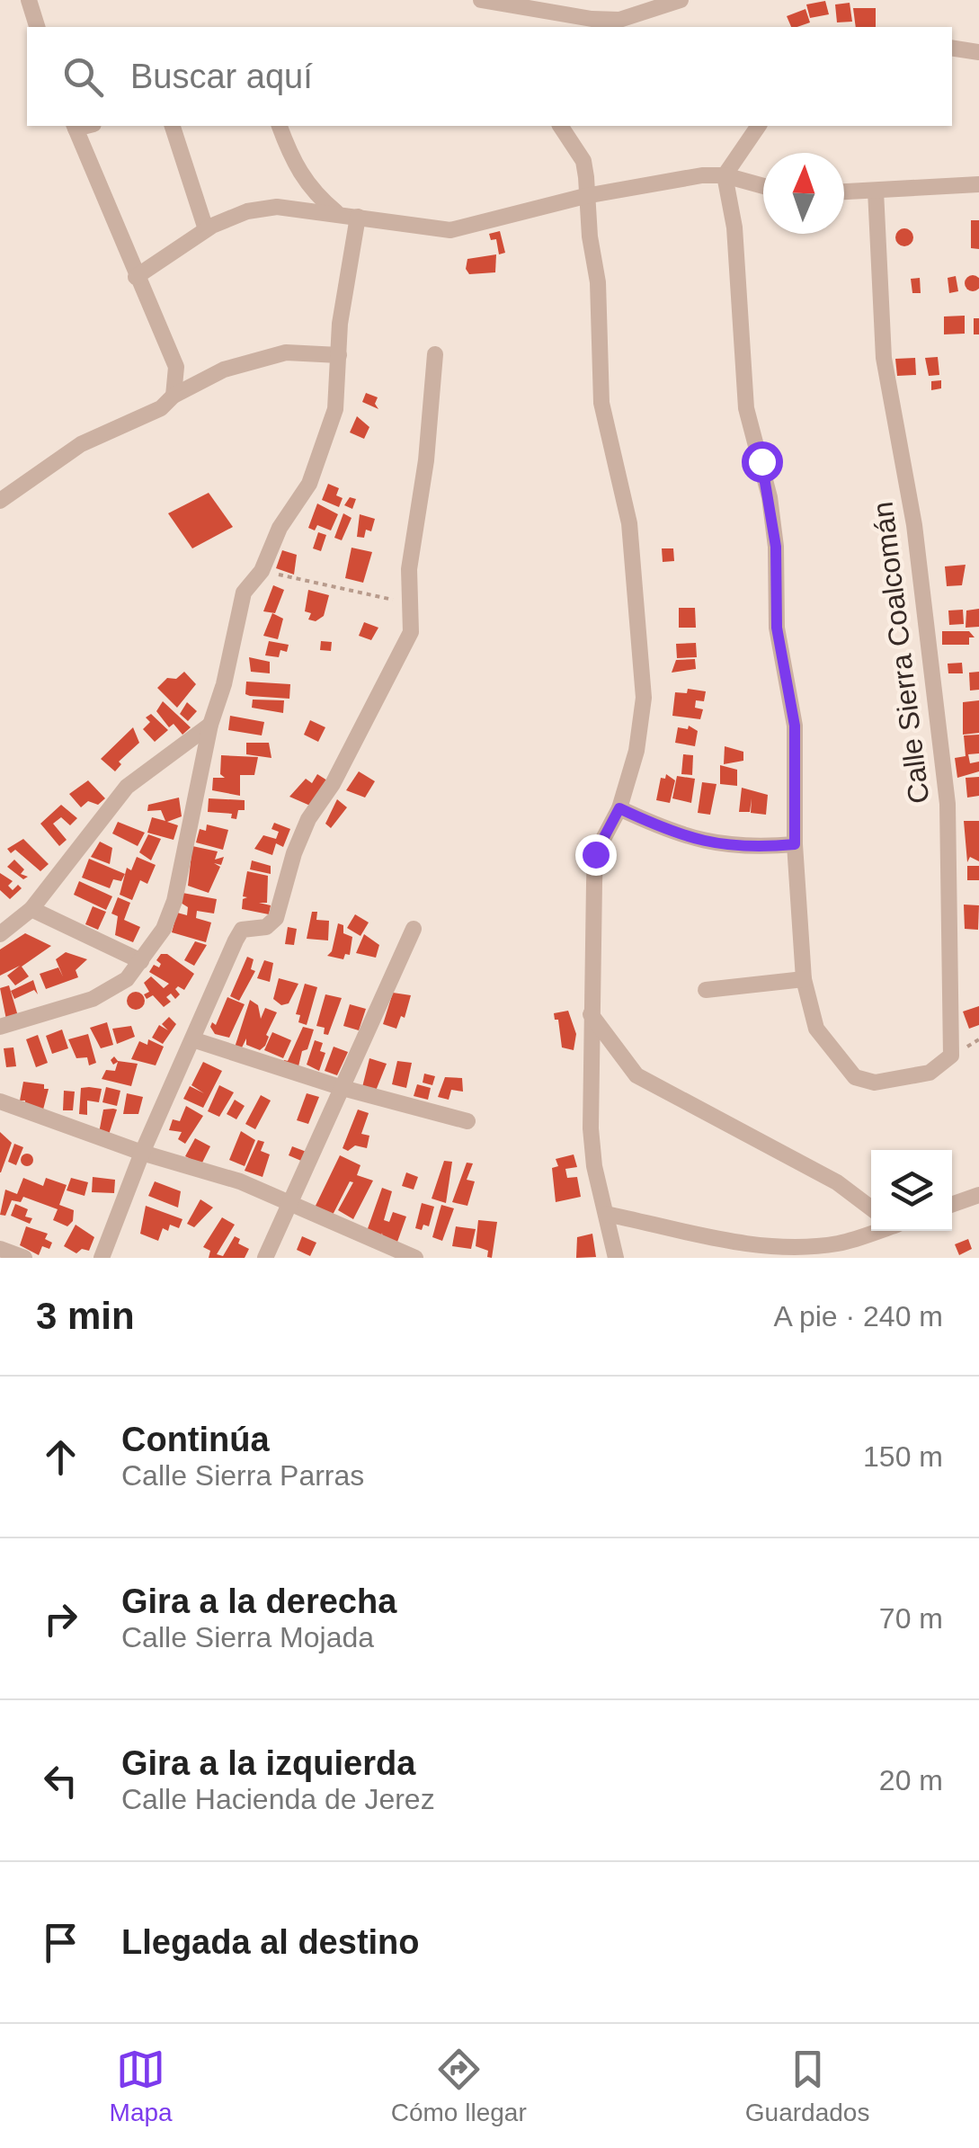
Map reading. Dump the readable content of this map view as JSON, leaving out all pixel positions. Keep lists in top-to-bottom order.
{
  "streets": {
    "street": ["Calle Sierra Coalcomán"]
  },
  "north": "top",
  "page": {
    "search": "Buscar aquí",
    "heading": ["3 min", "A pie · 240 m"],
    "list": [
      ["Continúa", "Calle Sierra Parras", "150 m"],
      ["Gira a la derecha", "Calle Sierra Mojada", "70 m"],
      ["Gira a la izquierda", "Calle Hacienda de Jerez", "20 m"],
      "Llegada al destino"
    ],
    "nav": ["Mapa", "Cómo llegar", "Guardados"]
  }
}
